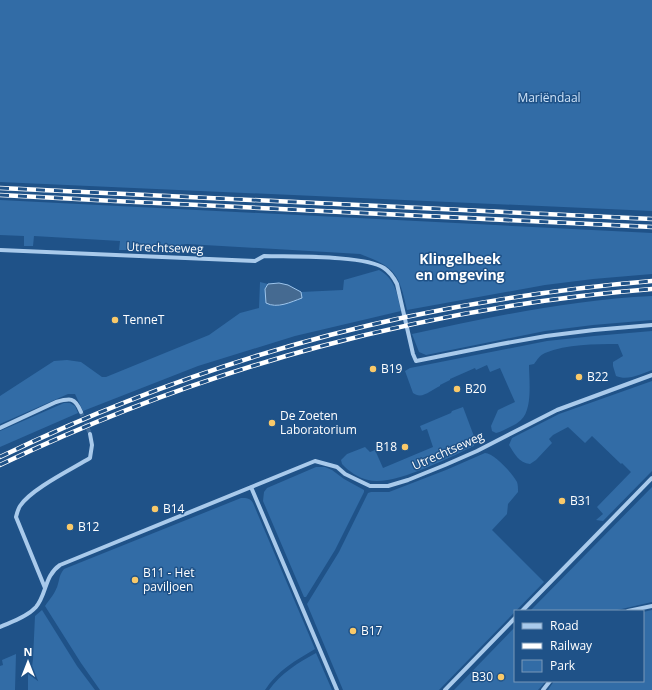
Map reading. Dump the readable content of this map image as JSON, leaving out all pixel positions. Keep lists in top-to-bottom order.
{
  "streets": {
    "street": ["Utrechtseweg"]
  },
  "districts": ["Klingelbeek en omgeving"],
  "parks": ["Mariëndaal"],
  "places": [
    "TenneT",
    "B19",
    "B22",
    "B20",
    "De Zoeten Laboratorium",
    "B18",
    "B31",
    "B14",
    "B12",
    "B11 - Het paviljoen",
    "B17",
    "B30"
  ],
  "legend": ["Road", "Railway", "Park"],
  "north": "top"
}
